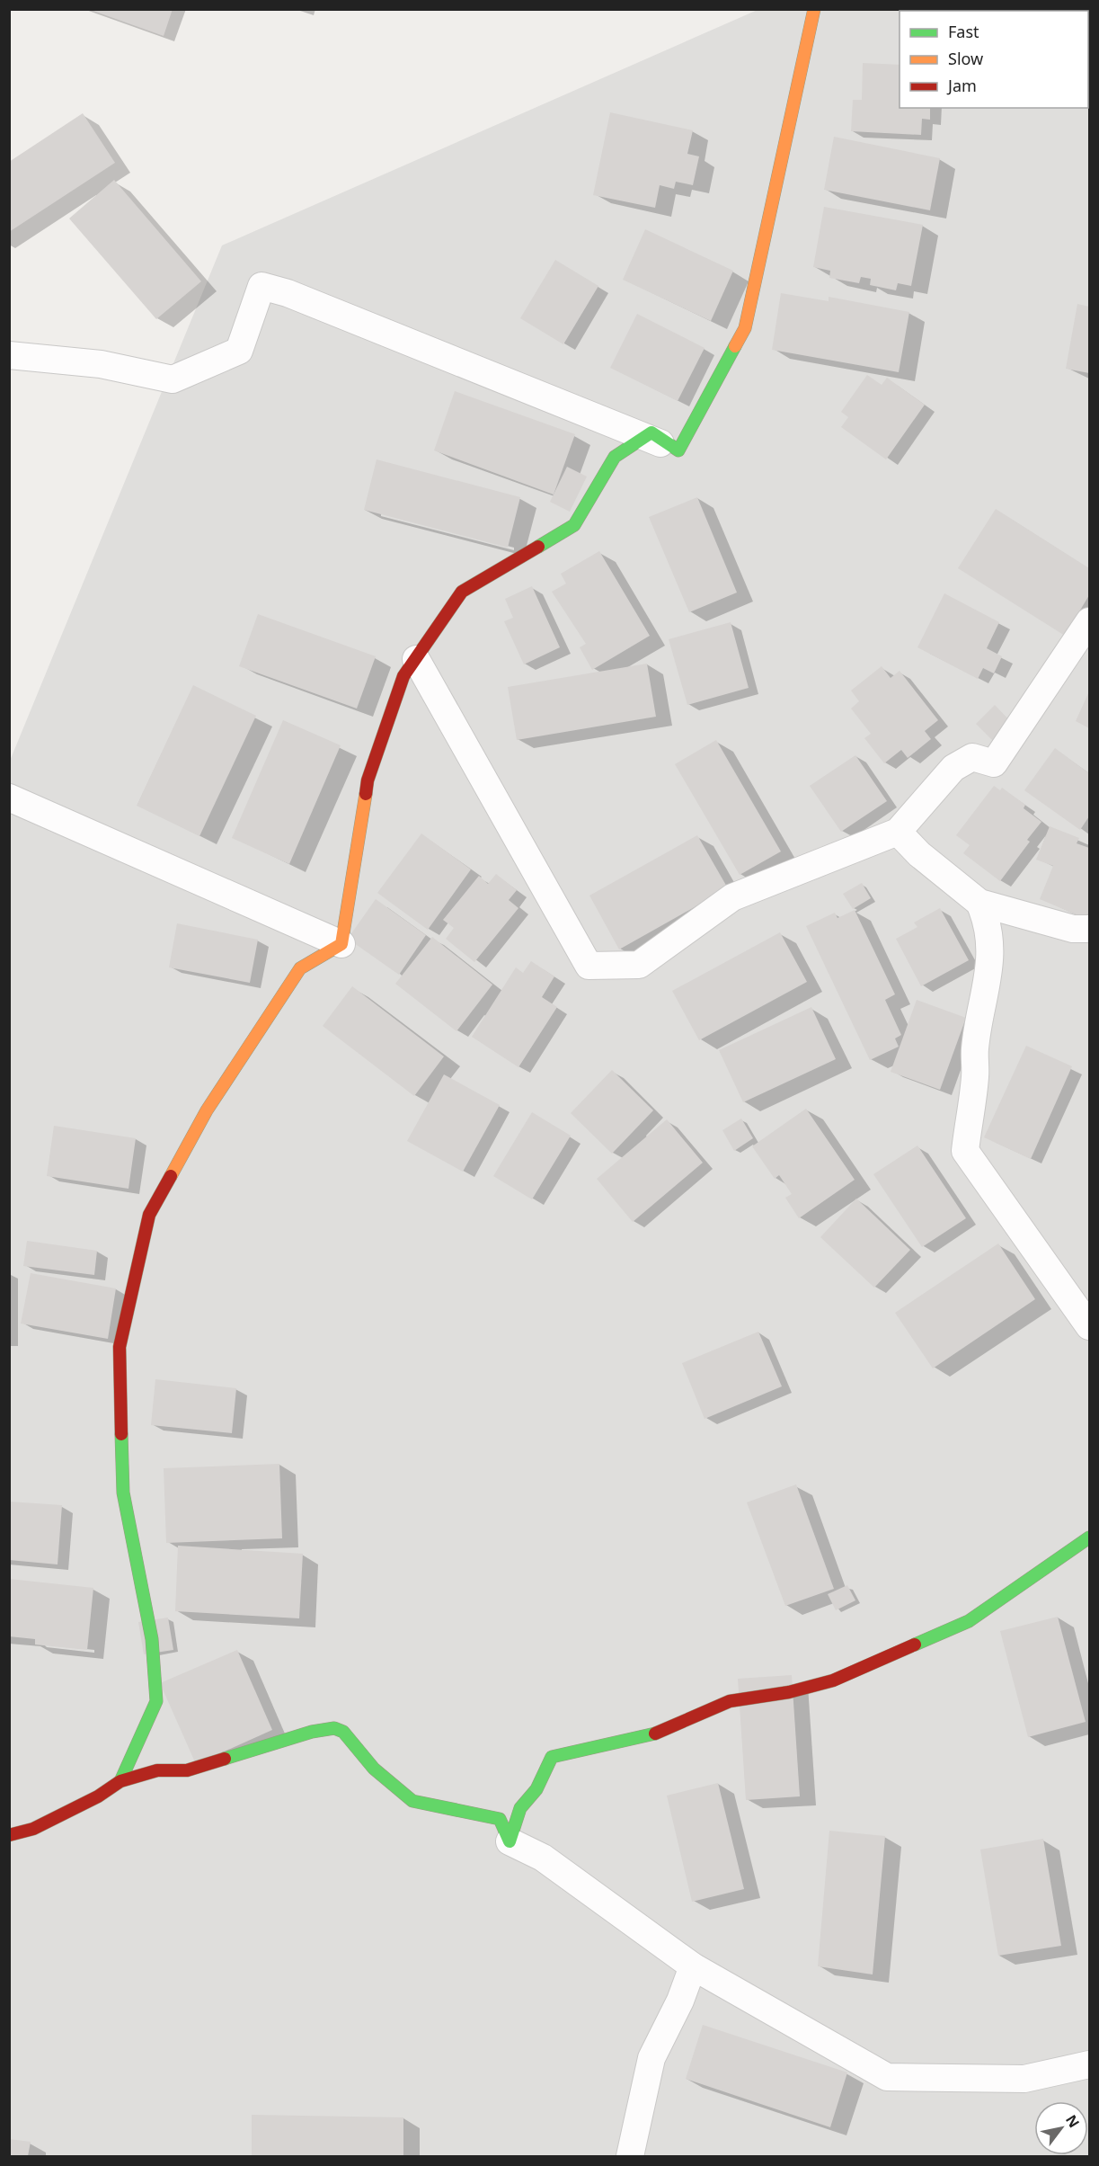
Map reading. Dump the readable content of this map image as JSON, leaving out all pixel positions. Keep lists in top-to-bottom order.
{
  "legend": ["Fast", "Slow", "Jam"],
  "north": "top right"
}
